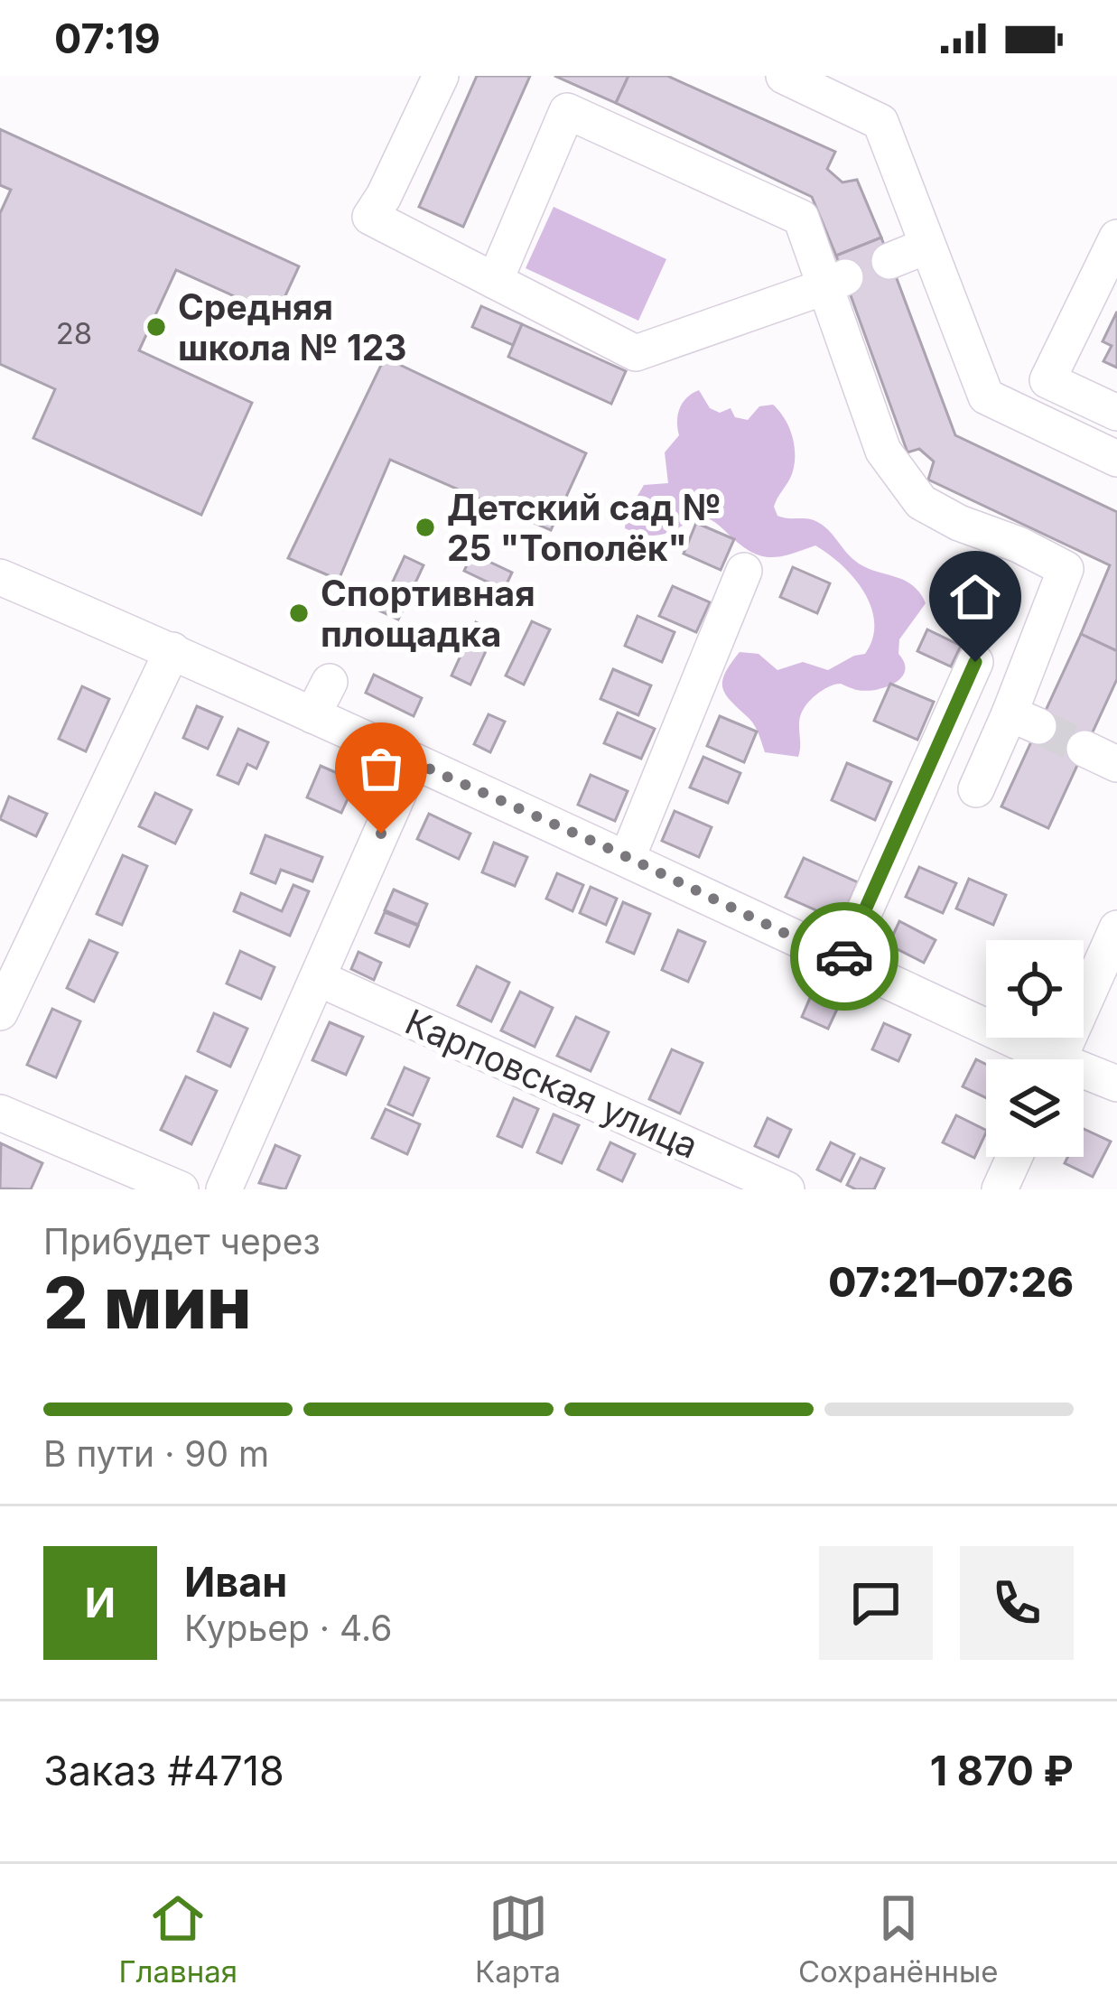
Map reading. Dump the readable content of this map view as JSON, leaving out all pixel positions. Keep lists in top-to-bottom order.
{
  "streets": {
    "street": ["Карповская улица"]
  },
  "places": ["Средняя школа № 123", "Детский сад № 25 \"Тополёк\"", "Спортивная площадка"],
  "house_numbers": ["28"],
  "page": {
    "status": "07:19",
    "heading": ["2 мин", "Прибудет через", "07:21–07:26"],
    "panel": [
      "Иван",
      "Курьер · 4.6",
      "Заказ #4718",
      "1 870 ₽"
    ],
    "bar": "В пути · 90 m",
    "round": "И",
    "tabs": ["Главная", "Карта", "Сохранённые"]
  }
}
